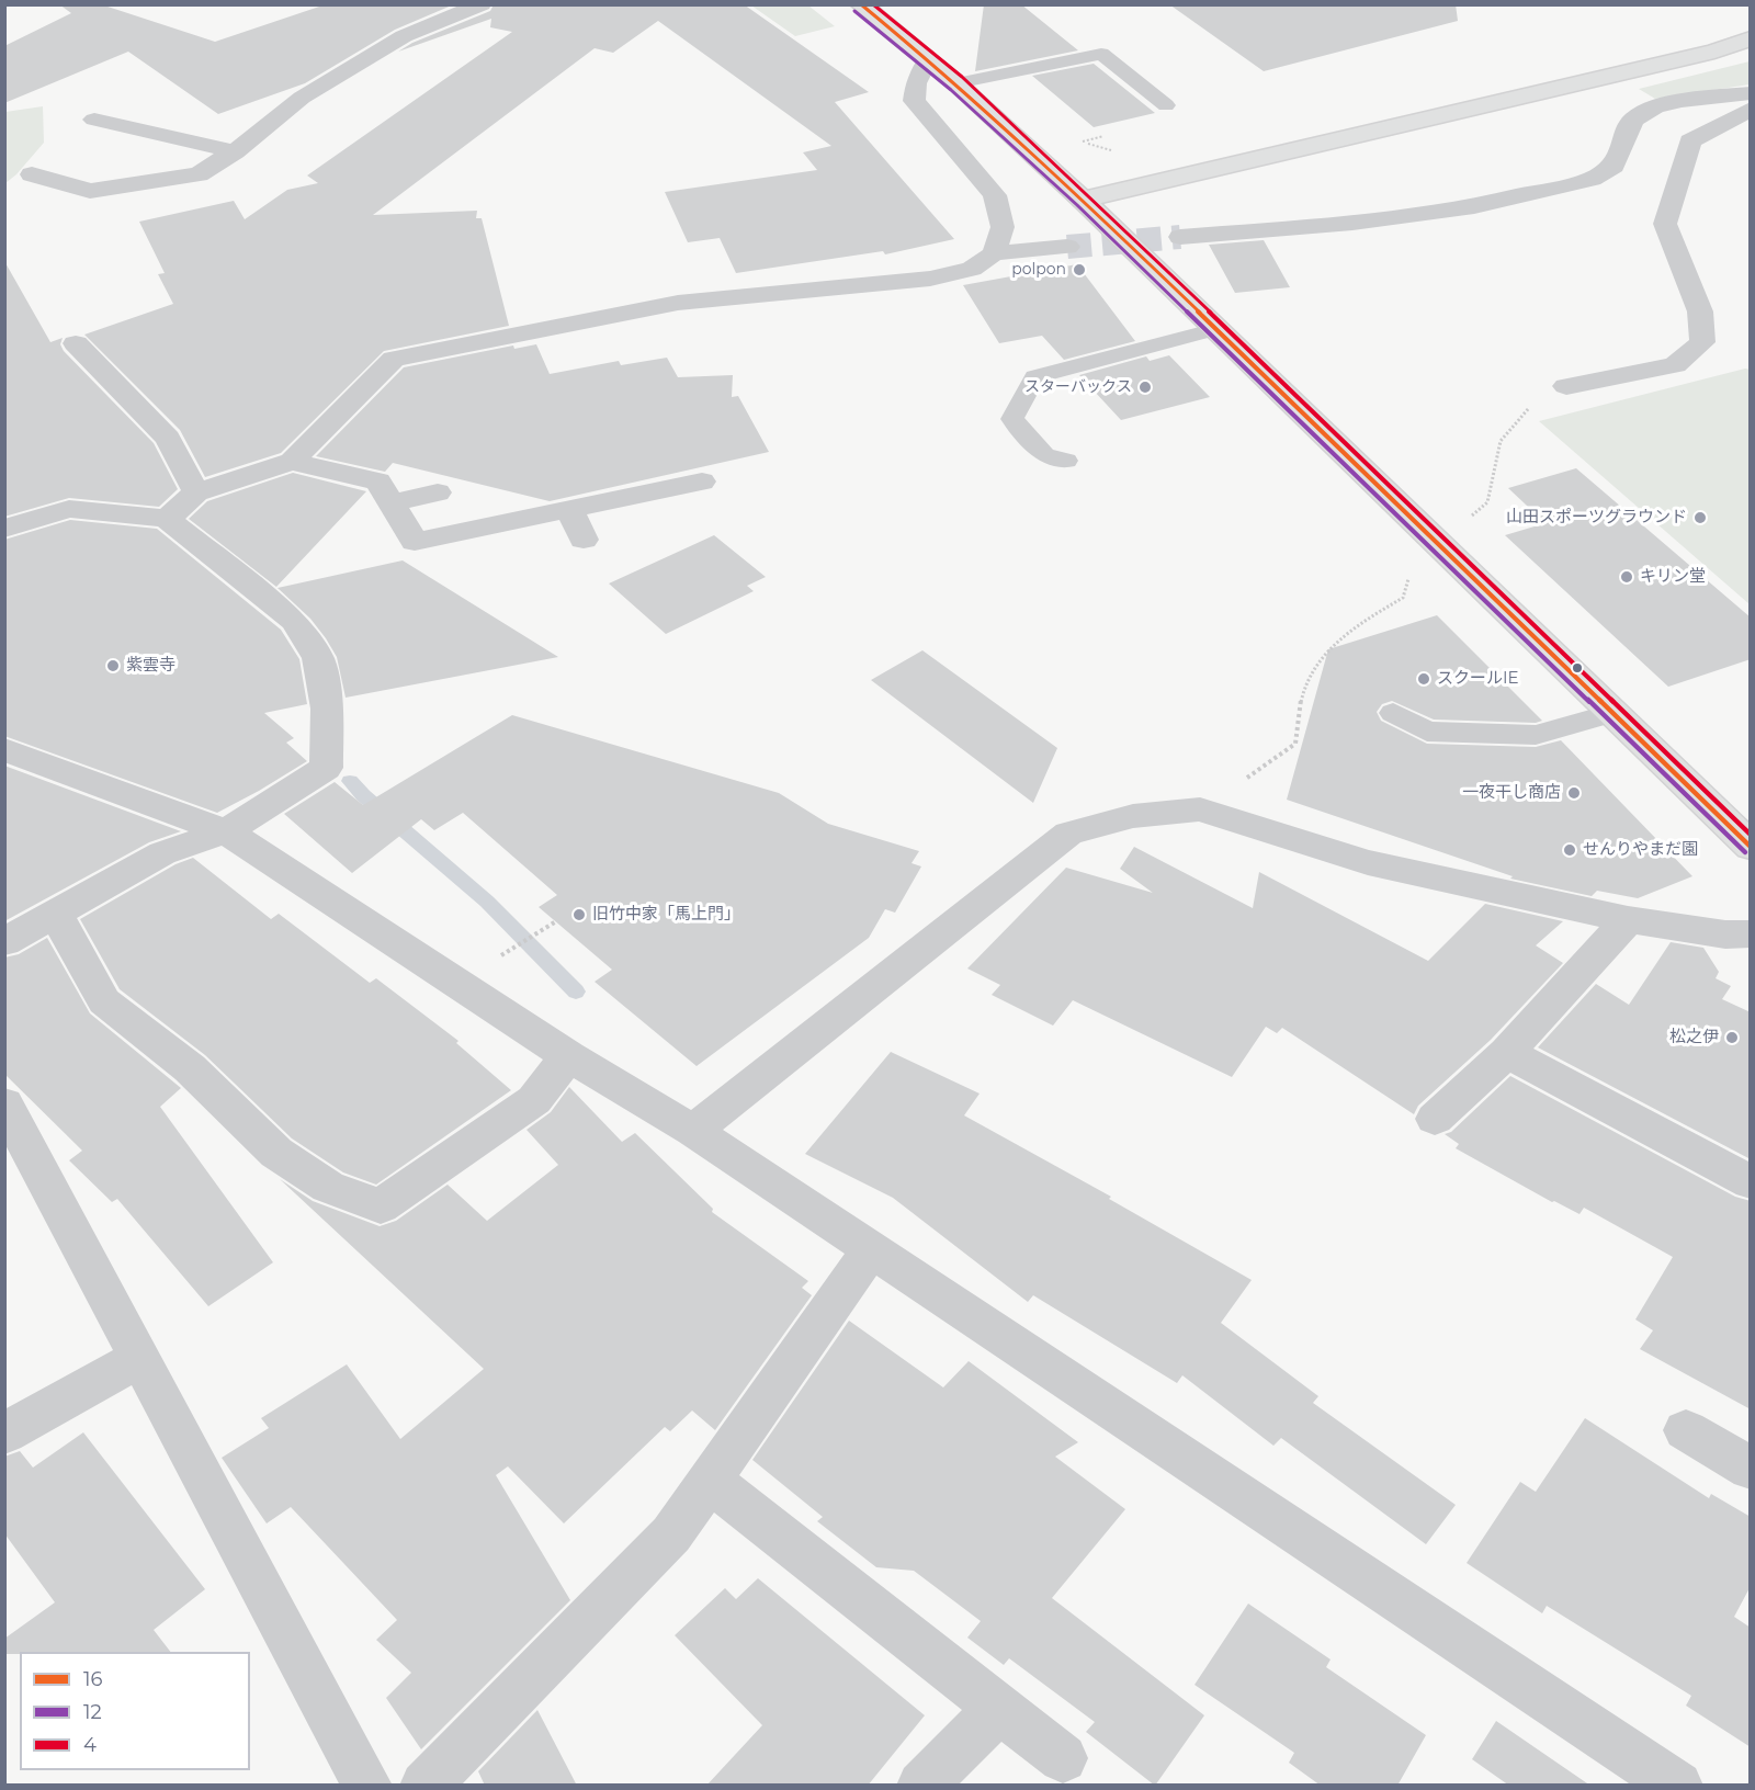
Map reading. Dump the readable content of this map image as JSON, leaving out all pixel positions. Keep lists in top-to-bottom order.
{
  "places": [
    "polpon",
    "スターバックス",
    "山田スポーツグラウンド",
    "キリン堂",
    "紫雲寺",
    "スクールIE",
    "一夜干し商店",
    "せんりやまだ園",
    "旧竹中家「馬上門」",
    "松之伊"
  ],
  "lines": ["transit line 16", "transit line 4", "transit line 12"],
  "legend": ["16", "12", "4"]
}
